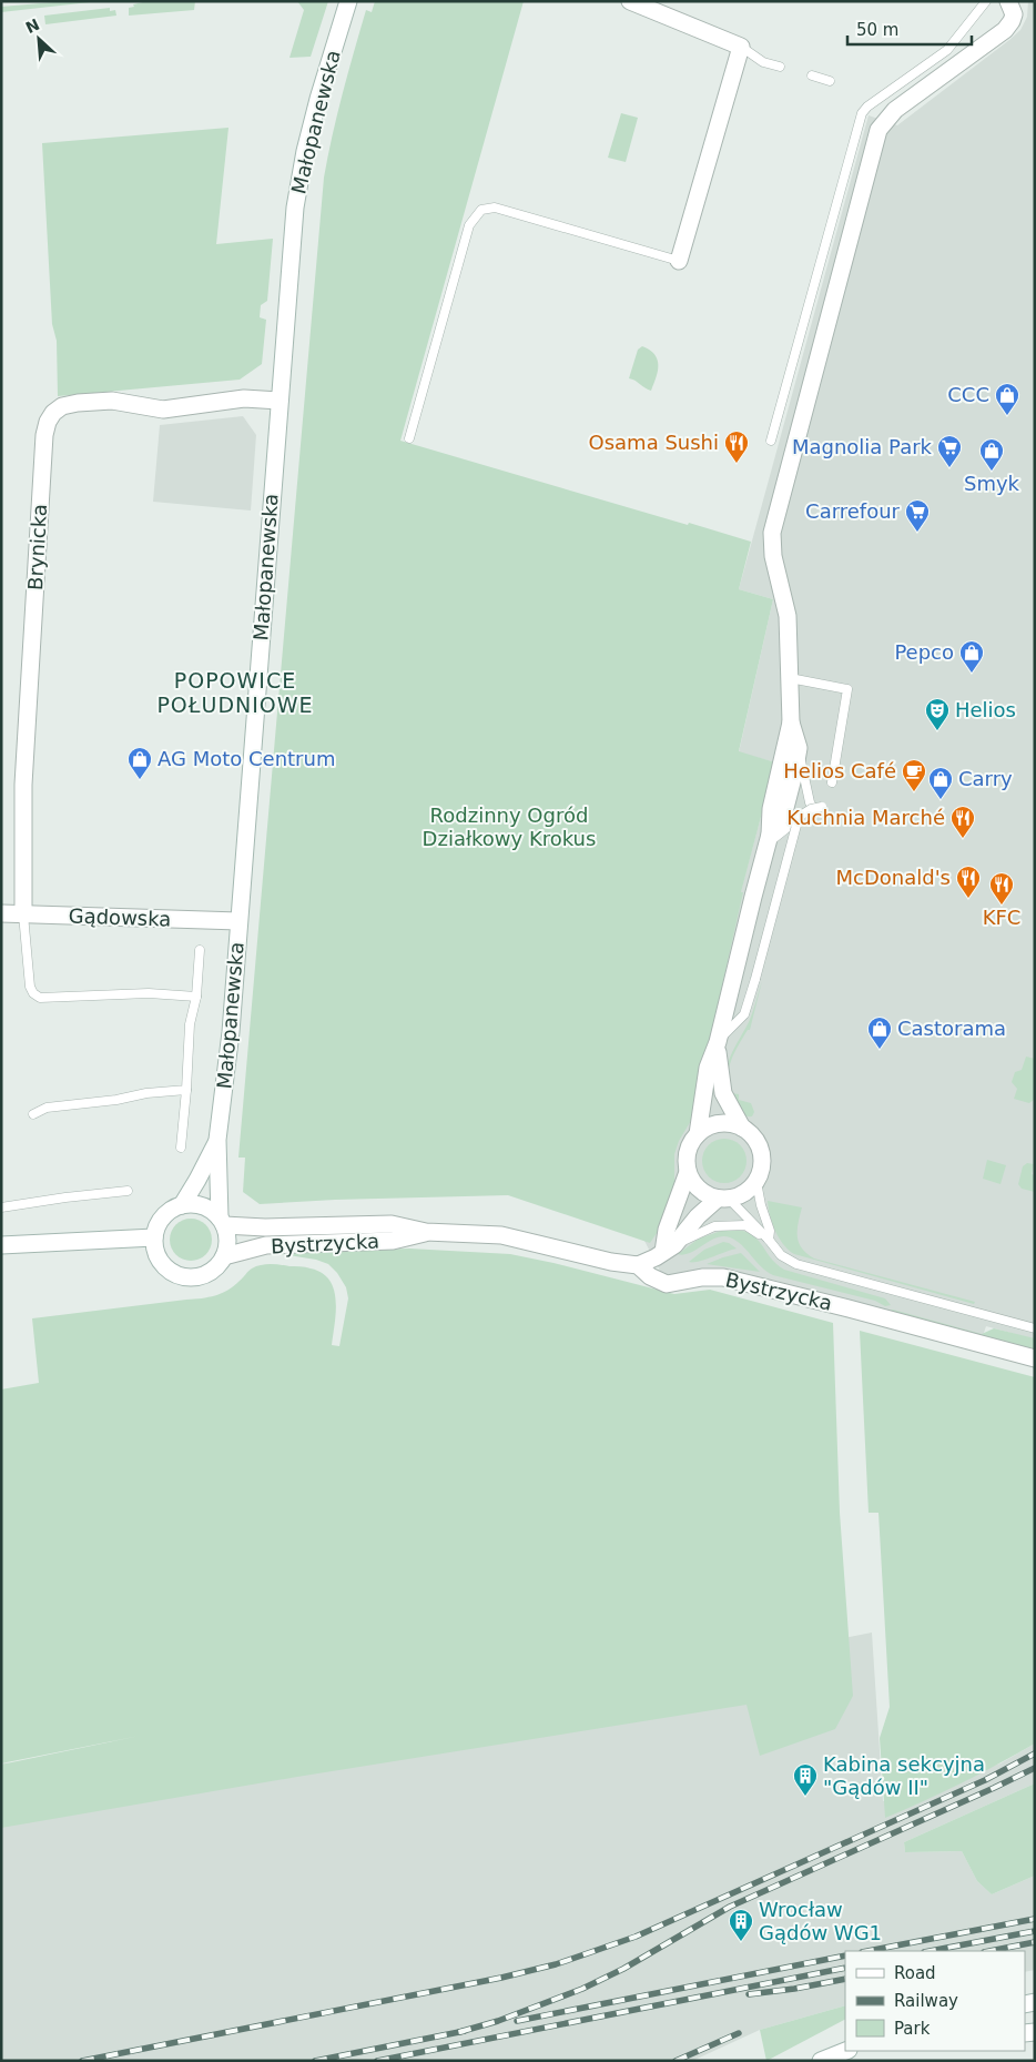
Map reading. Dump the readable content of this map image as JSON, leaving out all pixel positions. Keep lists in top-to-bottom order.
{
  "streets": {
    "street": [
      "Małopanewska",
      "Brynicka",
      "Gądowska",
      "Bystrzycka"
    ]
  },
  "crossings": [
    ["Małopanewska", "Brynicka"],
    ["Małopanewska", "Gądowska"],
    ["Małopanewska", "Bystrzycka"],
    ["Brynicka", "Gądowska"]
  ],
  "districts": ["POPOWICE POŁUDNIOWE"],
  "parks": ["Rodzinny Ogród Działkowy Krokus"],
  "places": {
    "shop": [
      "CCC",
      "Smyk",
      "Pepco",
      "AG Moto Centrum",
      "Carry",
      "Castorama"
    ],
    "restaurant": [
      "Osama Sushi",
      "Kuchnia Marché",
      "McDonald's",
      "KFC"
    ],
    "supermarket": ["Magnolia Park", "Carrefour"],
    "theatre": ["Helios"],
    "cafe": ["Helios Café"],
    "building": ["Kabina sekcyjna \"Gądów II\"", "Wrocław Gądów WG1"]
  },
  "legend": ["Road", "Railway", "Park"],
  "scale_bar": "50 m",
  "north": "top left"
}
